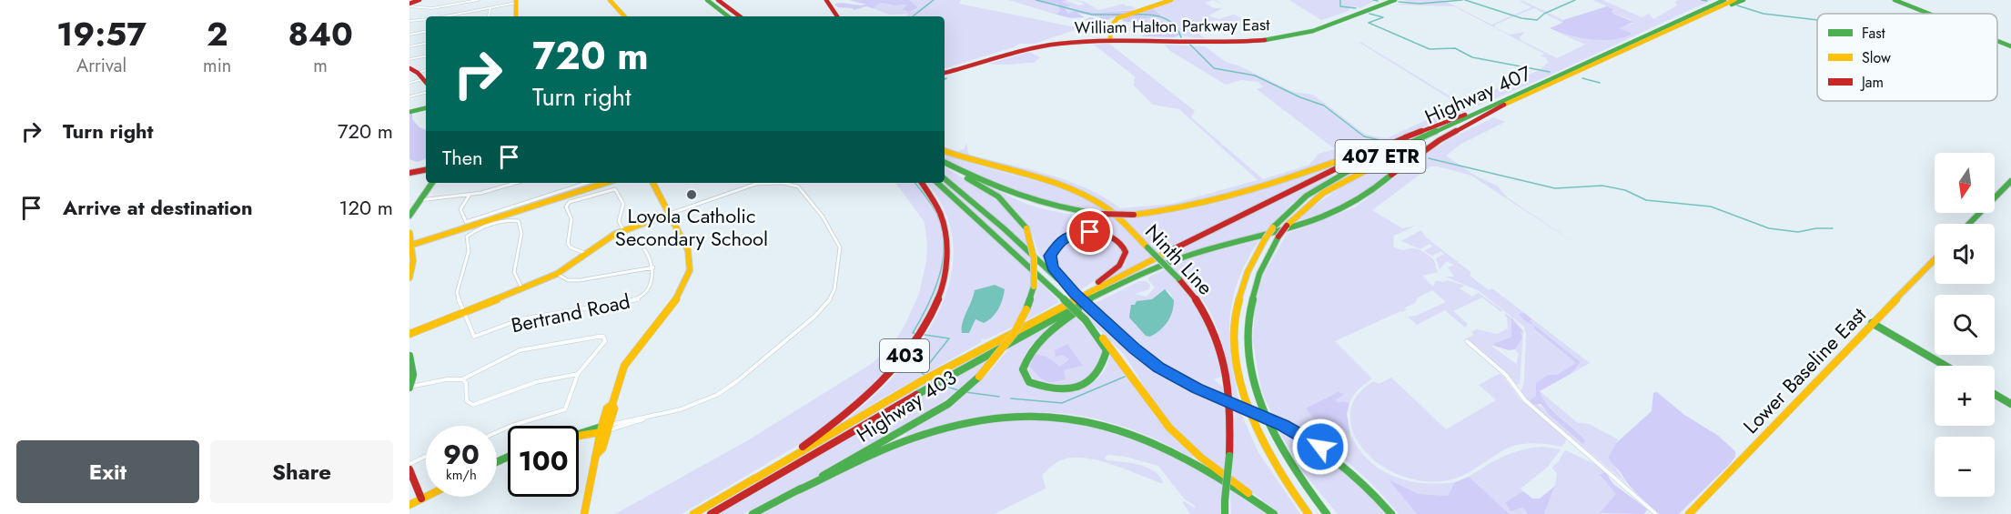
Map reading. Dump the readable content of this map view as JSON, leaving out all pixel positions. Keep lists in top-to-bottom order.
{
  "streets": {
    "main road": [
      "William Halton Parkway East",
      "Highway 407",
      "407 ETR",
      "Ninth Line",
      "403",
      "Lower Baseline East",
      "Highway 403"
    ],
    "street": ["Bertrand Road"]
  },
  "places": ["Loyola Catholic Secondary School"],
  "legend": ["Fast", "Slow", "Jam"],
  "north": "bottom",
  "page": {
    "eta": [
      "19:57",
      "Arrival",
      "2",
      "min",
      "840",
      "m"
    ],
    "turn": ["720 m", "Turn right"],
    "list": [
      {
        "name": "Turn right",
        "value": "720 m"
      },
      {
        "name": "Arrive at destination",
        "value": "120 m"
      }
    ],
    "then": "Then",
    "map_buttons": ["+", "−"],
    "speed": "90 km/h",
    "limit": "100",
    "buttons": ["Exit", "Share"]
  }
}
